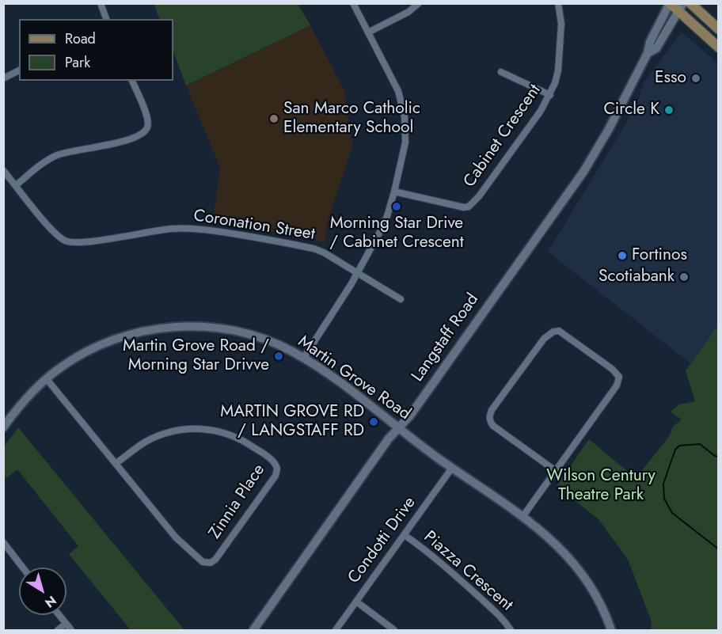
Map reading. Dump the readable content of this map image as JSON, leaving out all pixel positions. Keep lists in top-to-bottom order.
{
  "streets": {
    "street": [
      "Cabinet Crescent",
      "Coronation Street",
      "Langstaff Road",
      "Martin Grove Road",
      "Zinnia Place",
      "Condotti Drive",
      "Piazza Crescent"
    ]
  },
  "crossings": [
    ["Langstaff Road", "Martin Grove Road"],
    ["Martin Grove Road", "Zinnia Place"],
    ["Martin Grove Road", "Condotti Drive"],
    ["Condotti Drive", "Piazza Crescent"]
  ],
  "parks": ["Wilson Century Theatre Park"],
  "places": [
    "Esso",
    "Circle K",
    "San Marco Catholic Elementary School",
    "Morning Star Drive / Cabinet Crescent",
    "Fortinos",
    "Scotiabank",
    "Martin Grove Road / Morning Star Drivve",
    "MARTIN GROVE RD / LANGSTAFF RD"
  ],
  "legend": ["Road", "Park"],
  "north": "bottom right"
}
